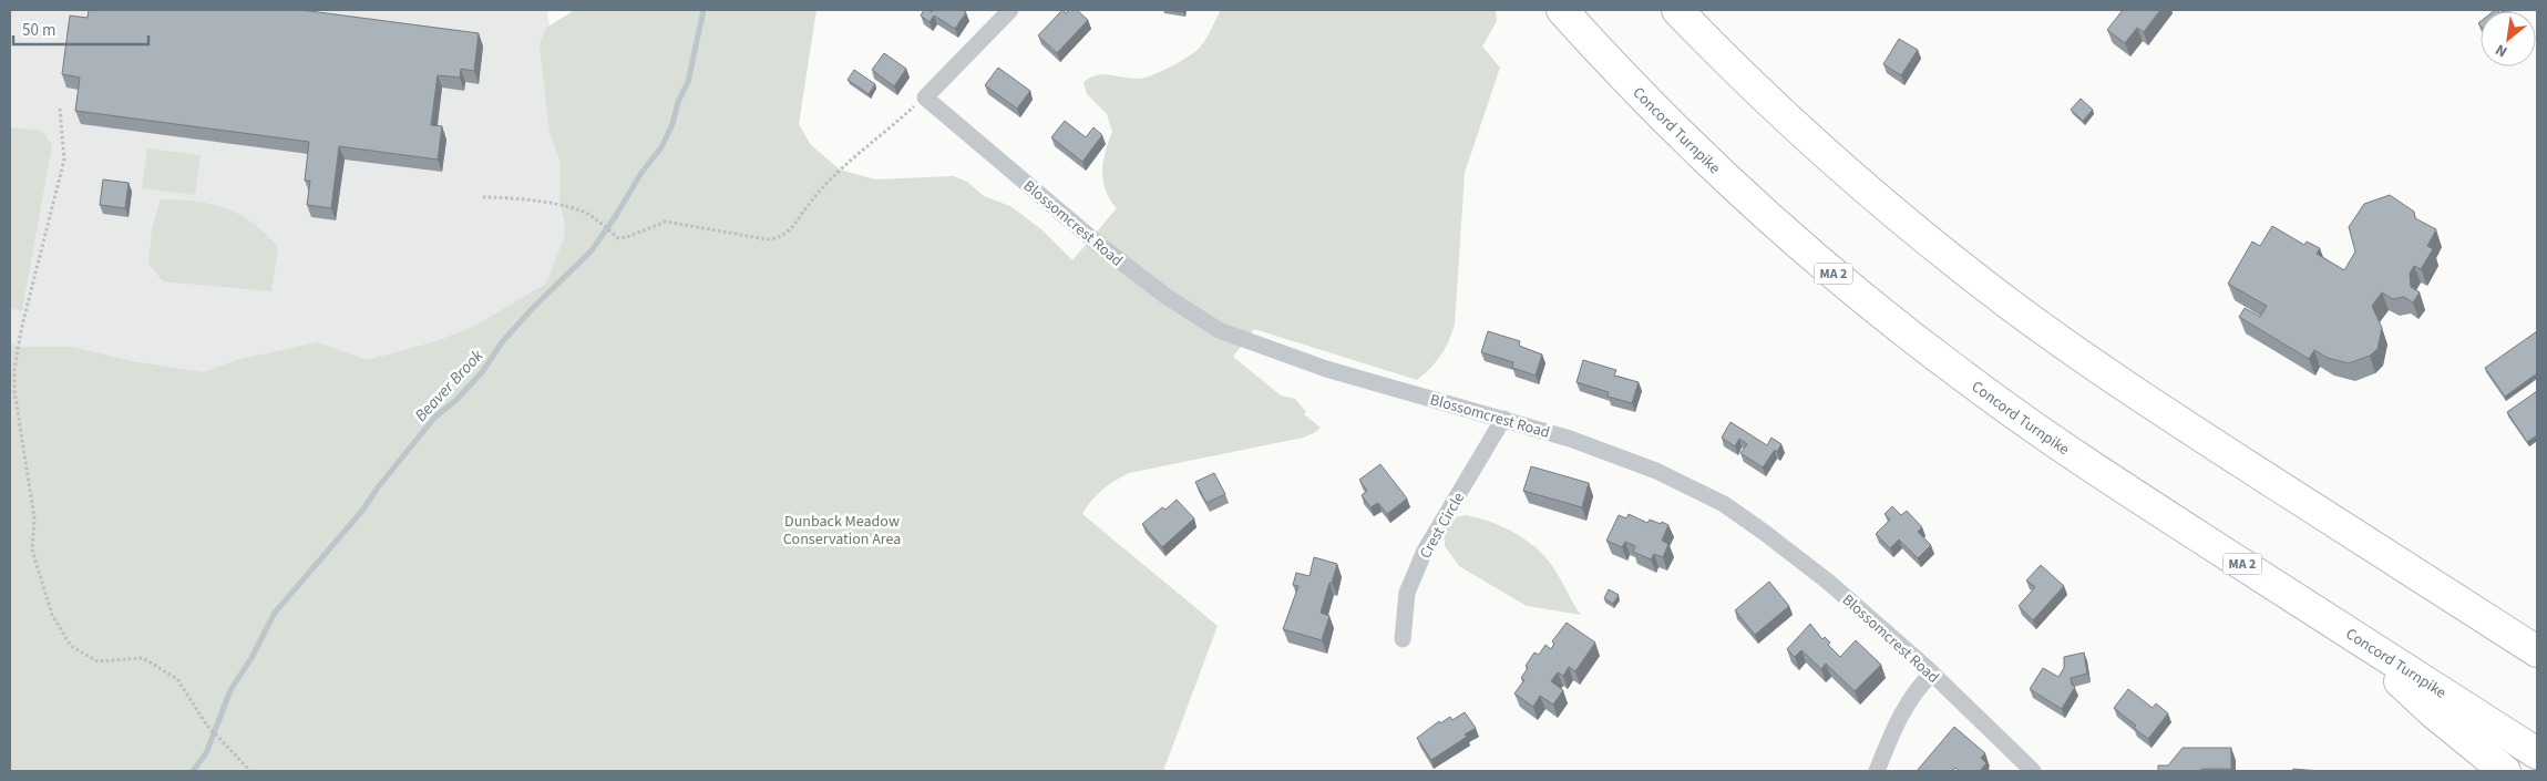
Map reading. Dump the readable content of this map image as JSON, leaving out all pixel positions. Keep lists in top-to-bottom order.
{
  "streets": {
    "highway": ["Concord Turnpike", "MA 2"],
    "street": ["Blossomcrest Road", "Crest Circle"]
  },
  "crossings": [
    ["Blossomcrest Road", "Crest Circle"]
  ],
  "water": ["Beaver Brook"],
  "parks": ["Dunback Meadow Conservation Area"],
  "scale_bar": "50 m",
  "north": "bottom left"
}
